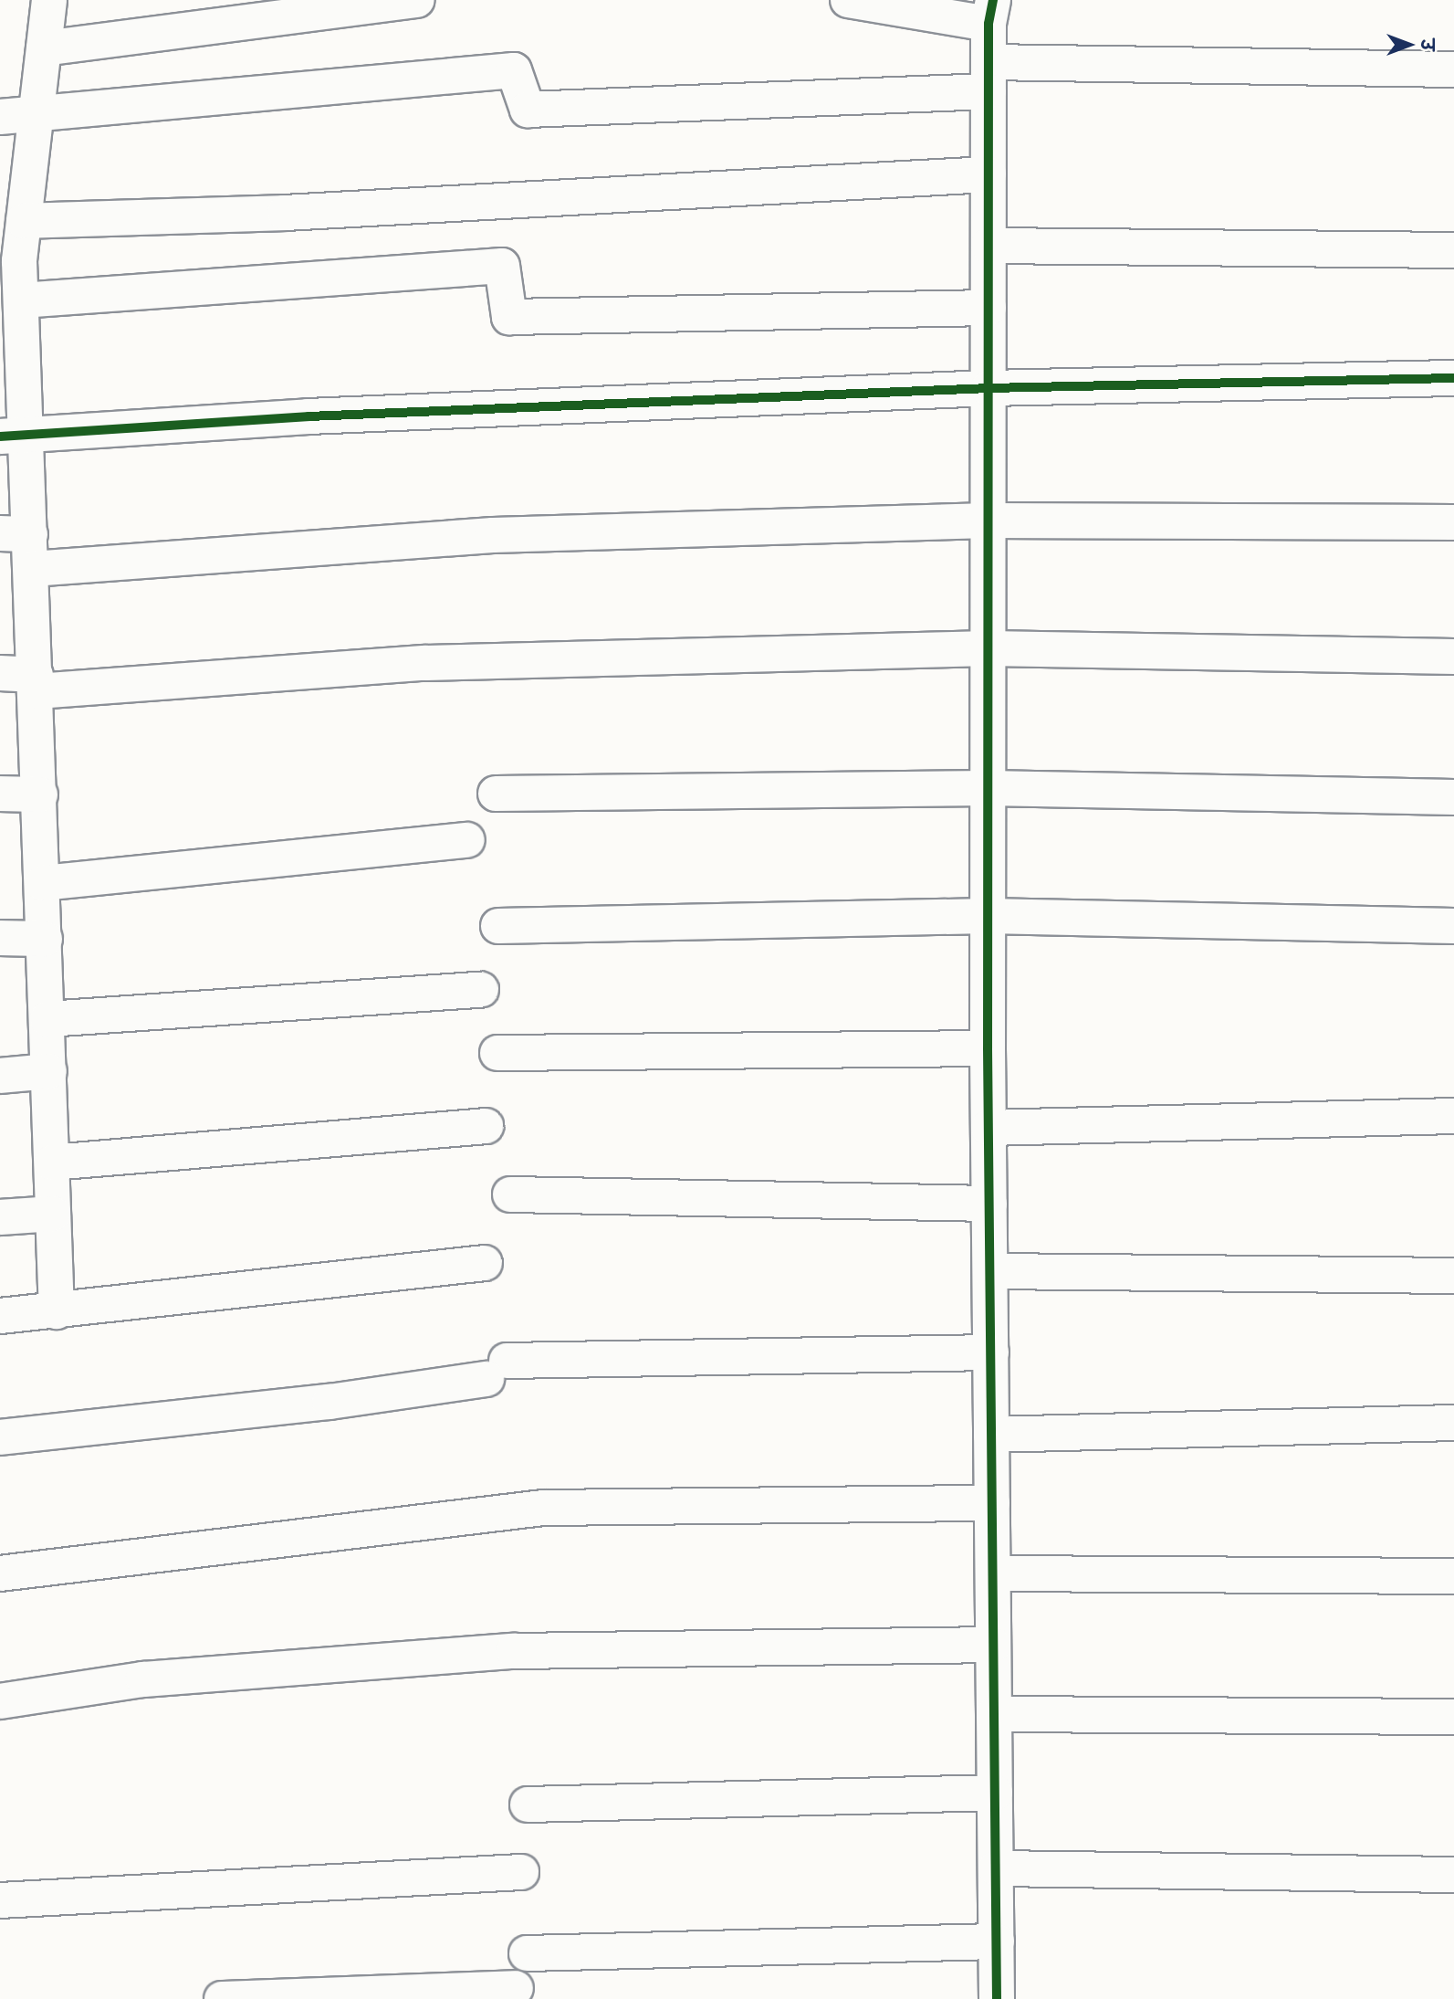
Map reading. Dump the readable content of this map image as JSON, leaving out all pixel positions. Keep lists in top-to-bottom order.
{
  "north": "right"
}
